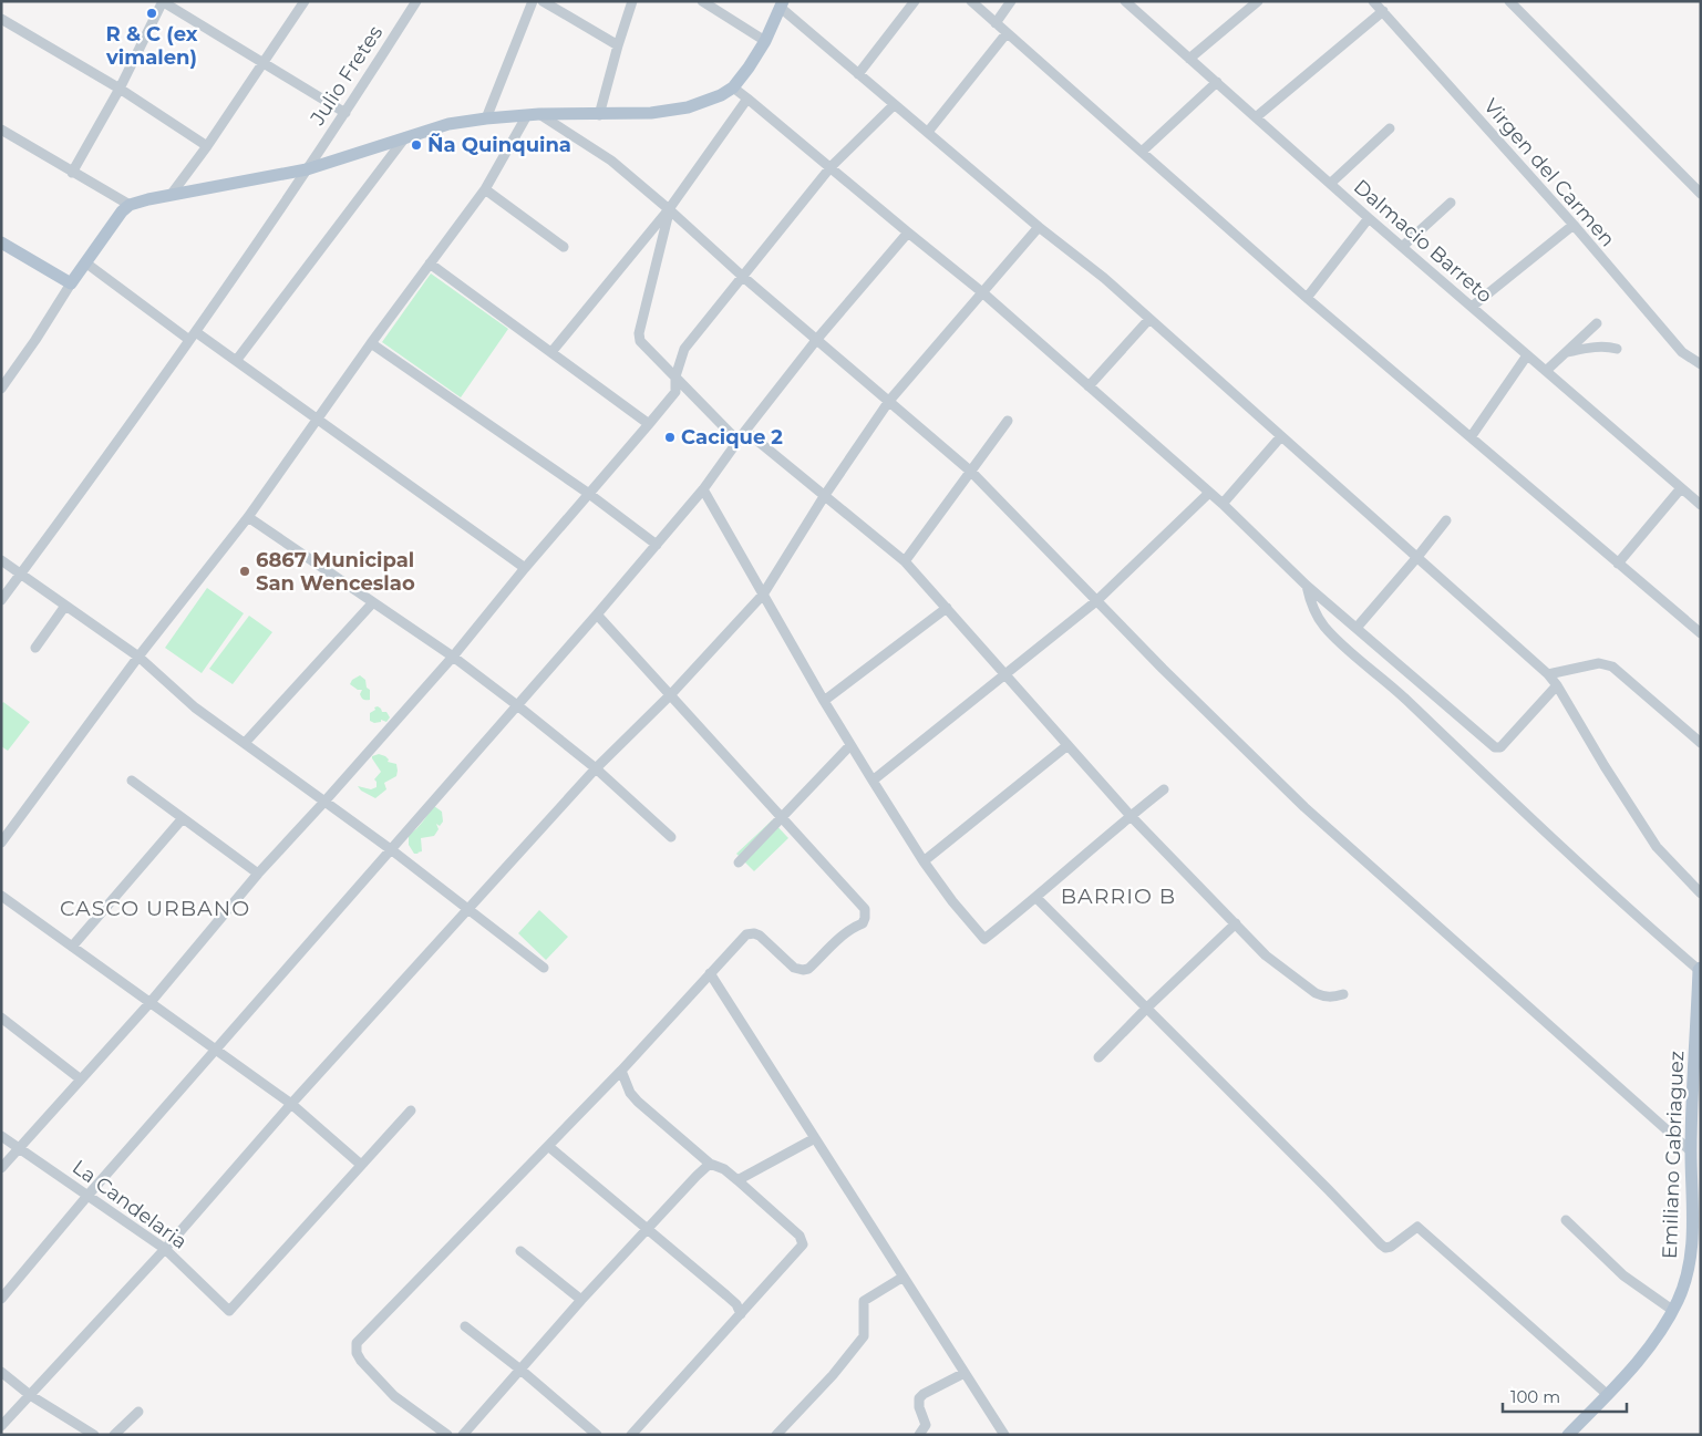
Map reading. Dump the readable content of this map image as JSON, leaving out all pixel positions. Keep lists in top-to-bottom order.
{
  "streets": {
    "main road": ["Emiliano Gabriaguez"],
    "street": [
      "Julio Fretes",
      "Virgen del Carmen",
      "Dalmacio Barreto",
      "La Candelaria"
    ]
  },
  "districts": ["BARRIO B", "CASCO URBANO"],
  "places": [
    "R & C (ex vimalen)",
    "Ña Quinquina",
    "Cacique 2",
    "6867 Municipal San Wenceslao"
  ],
  "scale_bar": "100 m"
}
